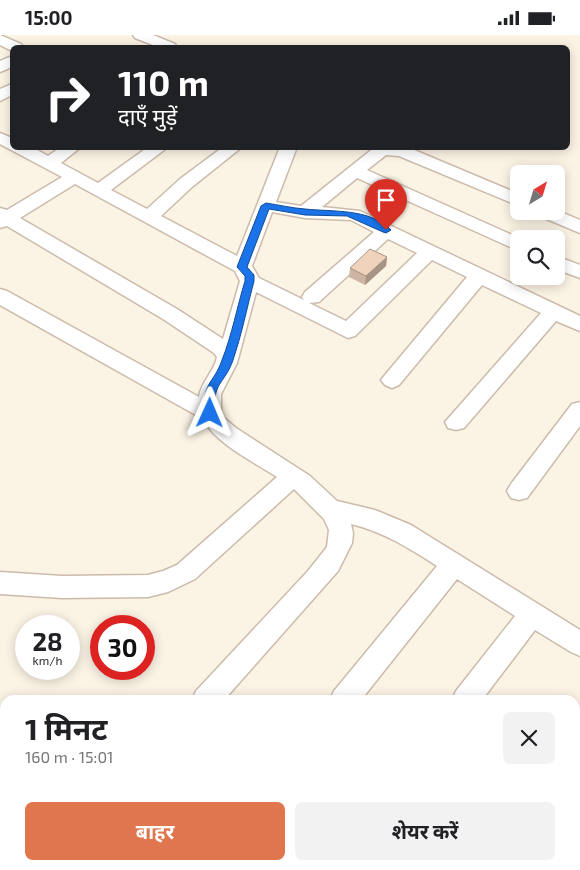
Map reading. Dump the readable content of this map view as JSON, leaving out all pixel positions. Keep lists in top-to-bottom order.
{
  "north": "top right",
  "page": {
    "status": "15:00",
    "turn": ["110 m", "दाएँ मुड़ें"],
    "speed": "28 km/h",
    "limit": "30",
    "heading": ["1 मिनट", "160 m · 15:01"],
    "buttons": ["बाहर", "शेयर करें"]
  }
}
